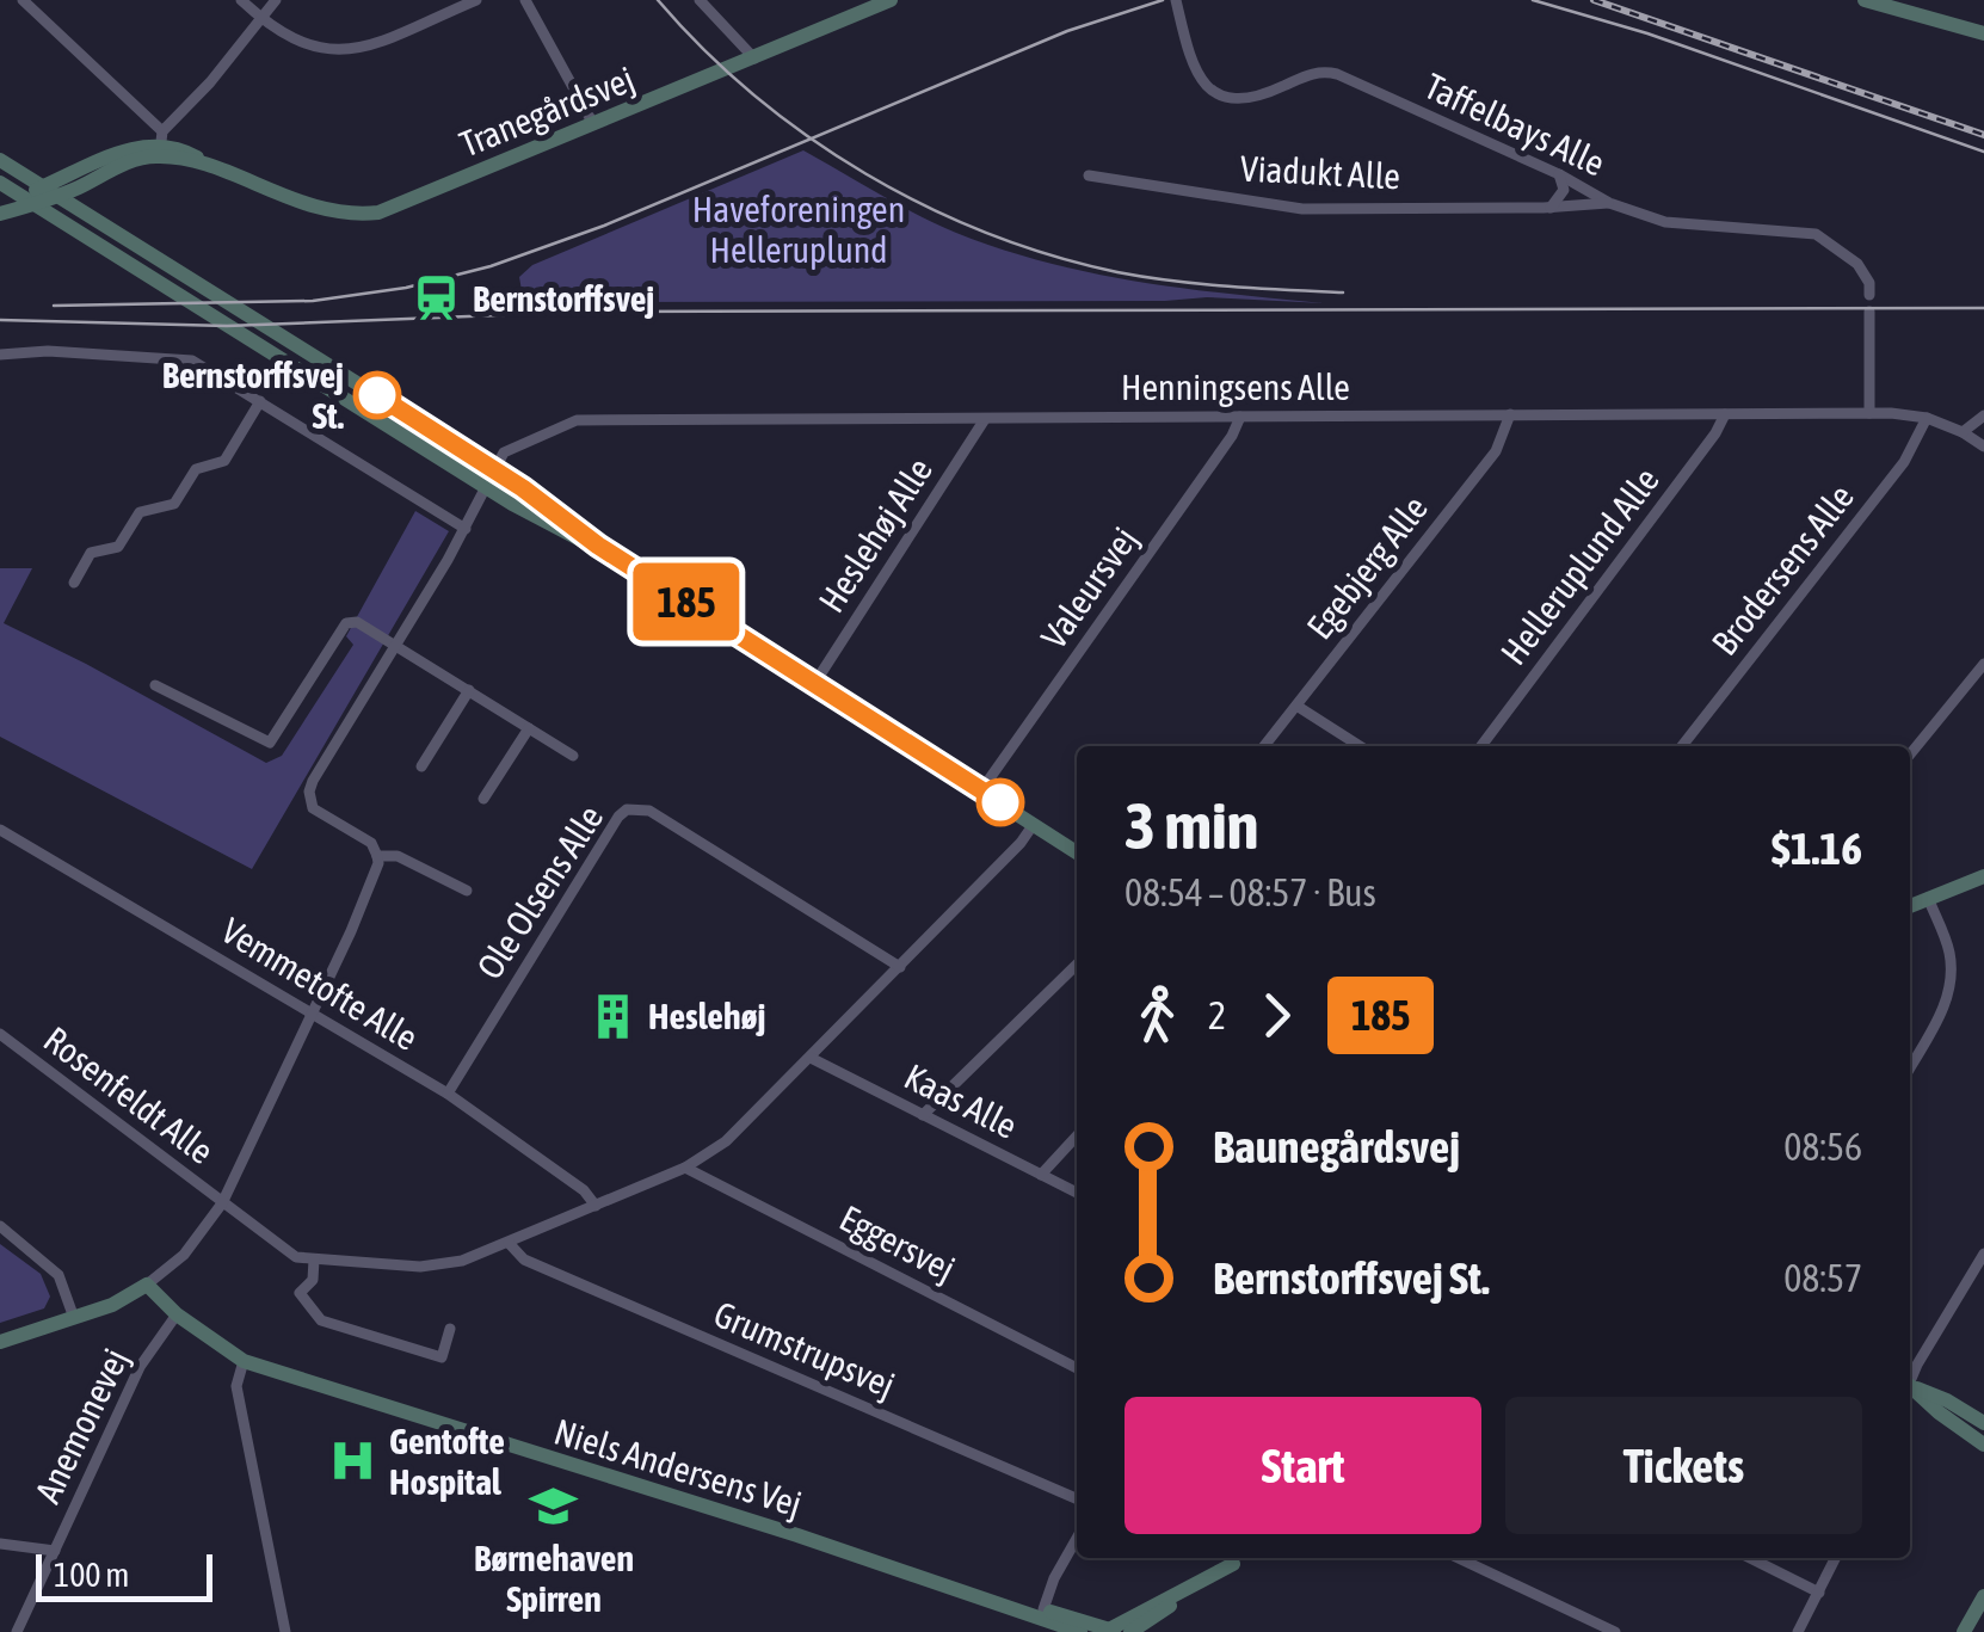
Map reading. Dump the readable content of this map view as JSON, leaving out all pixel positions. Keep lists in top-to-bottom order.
{
  "streets": {
    "street": [
      "Tranegårdsvej",
      "Taffelbays Alle",
      "Viadukt Alle",
      "Henningsens Alle",
      "Heslehøj Alle",
      "Helleruplund Alle",
      "Egebjerg Alle",
      "Brodersens Alle",
      "Valeursvej",
      "Ole Olsens Alle",
      "Vemmetofte Alle",
      "Rosenfeldt Alle",
      "Kaas Alle",
      "Eggersvej",
      "Grumstrupsvej",
      "Anemonevej",
      "Niels Andersens Vej"
    ]
  },
  "crossings": [
    ["Taffelbays Alle", "Viadukt Alle"],
    ["Henningsens Alle", "Heslehøj Alle"],
    ["Henningsens Alle", "Helleruplund Alle"],
    ["Henningsens Alle", "Egebjerg Alle"],
    ["Henningsens Alle", "Brodersens Alle"],
    ["Henningsens Alle", "Valeursvej"],
    ["Ole Olsens Alle", "Vemmetofte Alle"],
    ["Anemonevej", "Niels Andersens Vej"]
  ],
  "parks": ["Haveforeningen Helleruplund"],
  "places": {
    "station": ["Bernstorffsvej"],
    "other": ["Bernstorffsvej St."],
    "building": ["Heslehøj"],
    "hospital": ["Gentofte Hospital"],
    "school or university": ["Børnehaven Spirren"]
  },
  "lines": ["bus line 185"],
  "scale_bar": "100 m",
  "page": {
    "on_map": "185",
    "heading": ["3 min", "08:54 – 08:57 · Bus", "$1.16"],
    "legs": ["2", "185"],
    "list": [
      {
        "name": "Baunegårdsvej",
        "value": "08:56"
      },
      {
        "name": "Bernstorffsvej St.",
        "value": "08:57"
      }
    ],
    "buttons": ["Start", "Tickets"],
    "scale": "100 m"
  }
}
